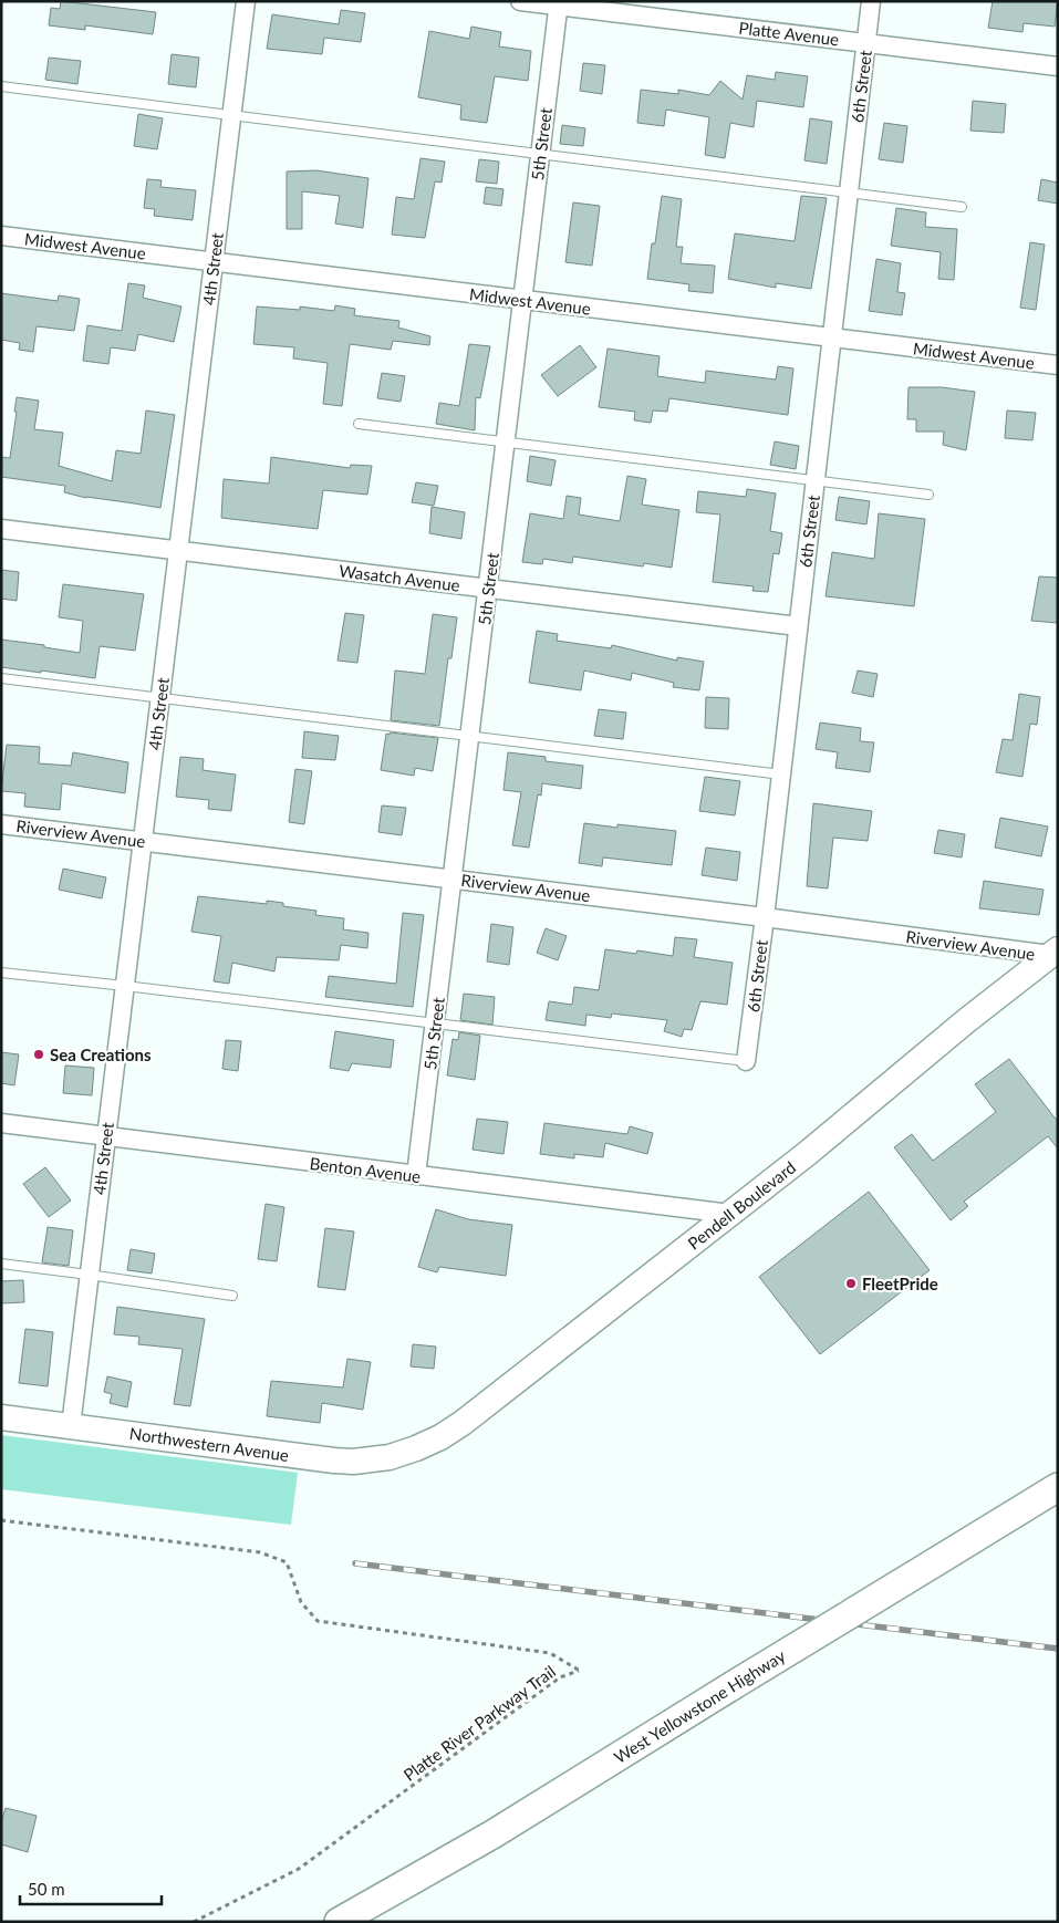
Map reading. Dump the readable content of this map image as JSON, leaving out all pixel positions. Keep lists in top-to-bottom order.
{
  "streets": {
    "main road": ["West Yellowstone Highway"],
    "street": [
      "Platte Avenue",
      "6th Street",
      "5th Street",
      "Midwest Avenue",
      "4th Street",
      "Wasatch Avenue",
      "Riverview Avenue",
      "Benton Avenue",
      "Pendell Boulevard",
      "Northwestern Avenue"
    ],
    "path": ["Platte River Parkway Trail"]
  },
  "crossings": [
    ["Platte Avenue", "6th Street"],
    ["Platte Avenue", "5th Street"],
    ["6th Street", "Midwest Avenue"],
    ["6th Street", "Wasatch Avenue"],
    ["6th Street", "Riverview Avenue"],
    ["5th Street", "Midwest Avenue"],
    ["5th Street", "Wasatch Avenue"],
    ["5th Street", "Riverview Avenue"],
    ["5th Street", "Benton Avenue"],
    ["Midwest Avenue", "4th Street"],
    ["4th Street", "Wasatch Avenue"],
    ["4th Street", "Riverview Avenue"],
    ["4th Street", "Benton Avenue"],
    ["4th Street", "Northwestern Avenue"],
    ["Riverview Avenue", "Pendell Boulevard"],
    ["Benton Avenue", "Pendell Boulevard"],
    ["Pendell Boulevard", "Northwestern Avenue"]
  ],
  "places": ["Sea Creations", "FleetPride"],
  "scale_bar": "50 m"
}
